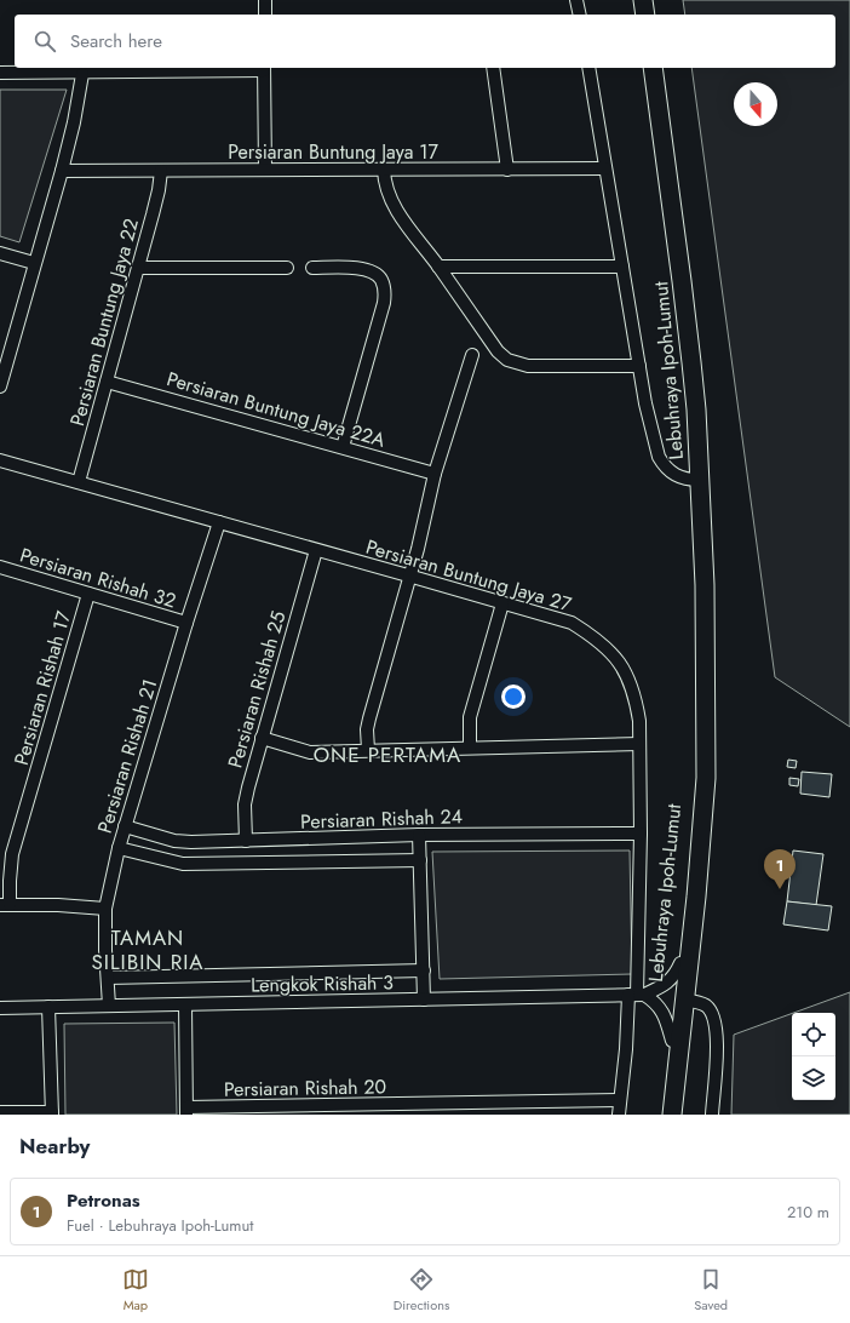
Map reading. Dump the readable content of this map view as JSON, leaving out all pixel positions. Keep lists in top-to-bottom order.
{
  "streets": {
    "highway": ["Lebuhraya Ipoh-Lumut"],
    "street": [
      "Persiaran Buntung Jaya 17",
      "Persiaran Buntung Jaya 22",
      "Persiaran Buntung Jaya 22A",
      "Persiaran Buntung Jaya 27",
      "Persiaran Rishah 32",
      "Persiaran Rishah 17",
      "Persiaran Rishah 25",
      "Persiaran Rishah 21",
      "Persiaran Rishah 24",
      "Lengkok Rishah 3",
      "Persiaran Rishah 20"
    ]
  },
  "crossings": [
    ["Persiaran Buntung Jaya 17", "Persiaran Buntung Jaya 22"],
    ["Persiaran Buntung Jaya 22", "Persiaran Buntung Jaya 22A"],
    ["Persiaran Buntung Jaya 22", "Persiaran Buntung Jaya 27"],
    ["Lebuhraya Ipoh-Lumut", "Lengkok Rishah 3"],
    ["Persiaran Buntung Jaya 27", "Persiaran Rishah 25"],
    ["Persiaran Buntung Jaya 27", "Persiaran Rishah 21"],
    ["Persiaran Buntung Jaya 27", "Persiaran Rishah 24"],
    ["Persiaran Buntung Jaya 27", "Lengkok Rishah 3"],
    ["Persiaran Buntung Jaya 27", "Persiaran Rishah 20"],
    ["Persiaran Rishah 32", "Persiaran Rishah 17"],
    ["Persiaran Rishah 32", "Persiaran Rishah 21"],
    ["Persiaran Rishah 25", "Persiaran Rishah 24"],
    ["Persiaran Rishah 21", "Persiaran Rishah 24"],
    ["Persiaran Rishah 21", "Lengkok Rishah 3"]
  ],
  "districts": ["ONE PERTAMA", "TAMAN SILIBIN RIA"],
  "north": "bottom",
  "page": {
    "search": "Search here",
    "pins": "1",
    "heading": "Nearby",
    "list": [
      {
        "mark": "1",
        "name": "Petronas",
        "note": "Fuel · Lebuhraya Ipoh-Lumut",
        "value": "210 m"
      }
    ],
    "nav": ["Map", "Directions", "Saved"]
  }
}
